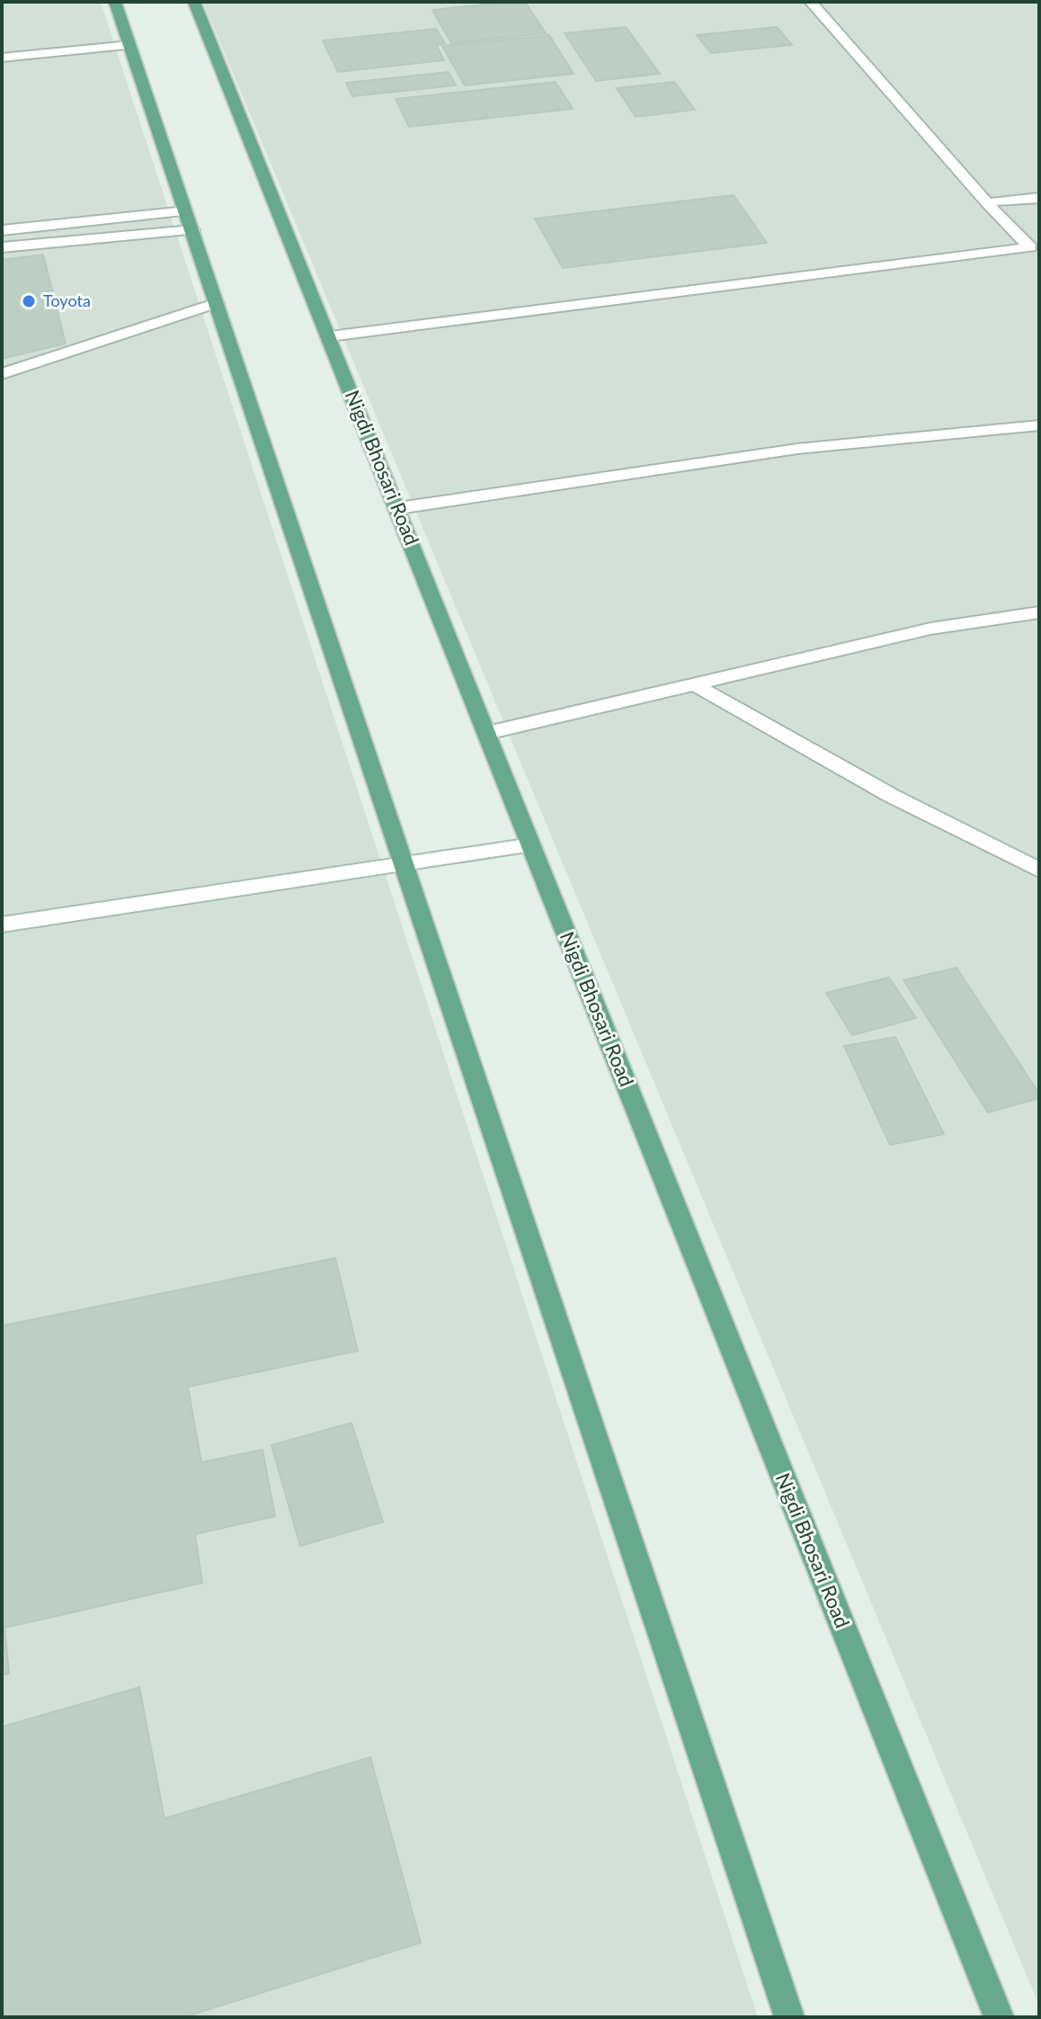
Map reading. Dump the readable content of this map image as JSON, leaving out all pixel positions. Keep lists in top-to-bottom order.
{
  "streets": {
    "main road": ["Nigdi Bhosari Road"]
  },
  "places": ["Toyota"]
}
